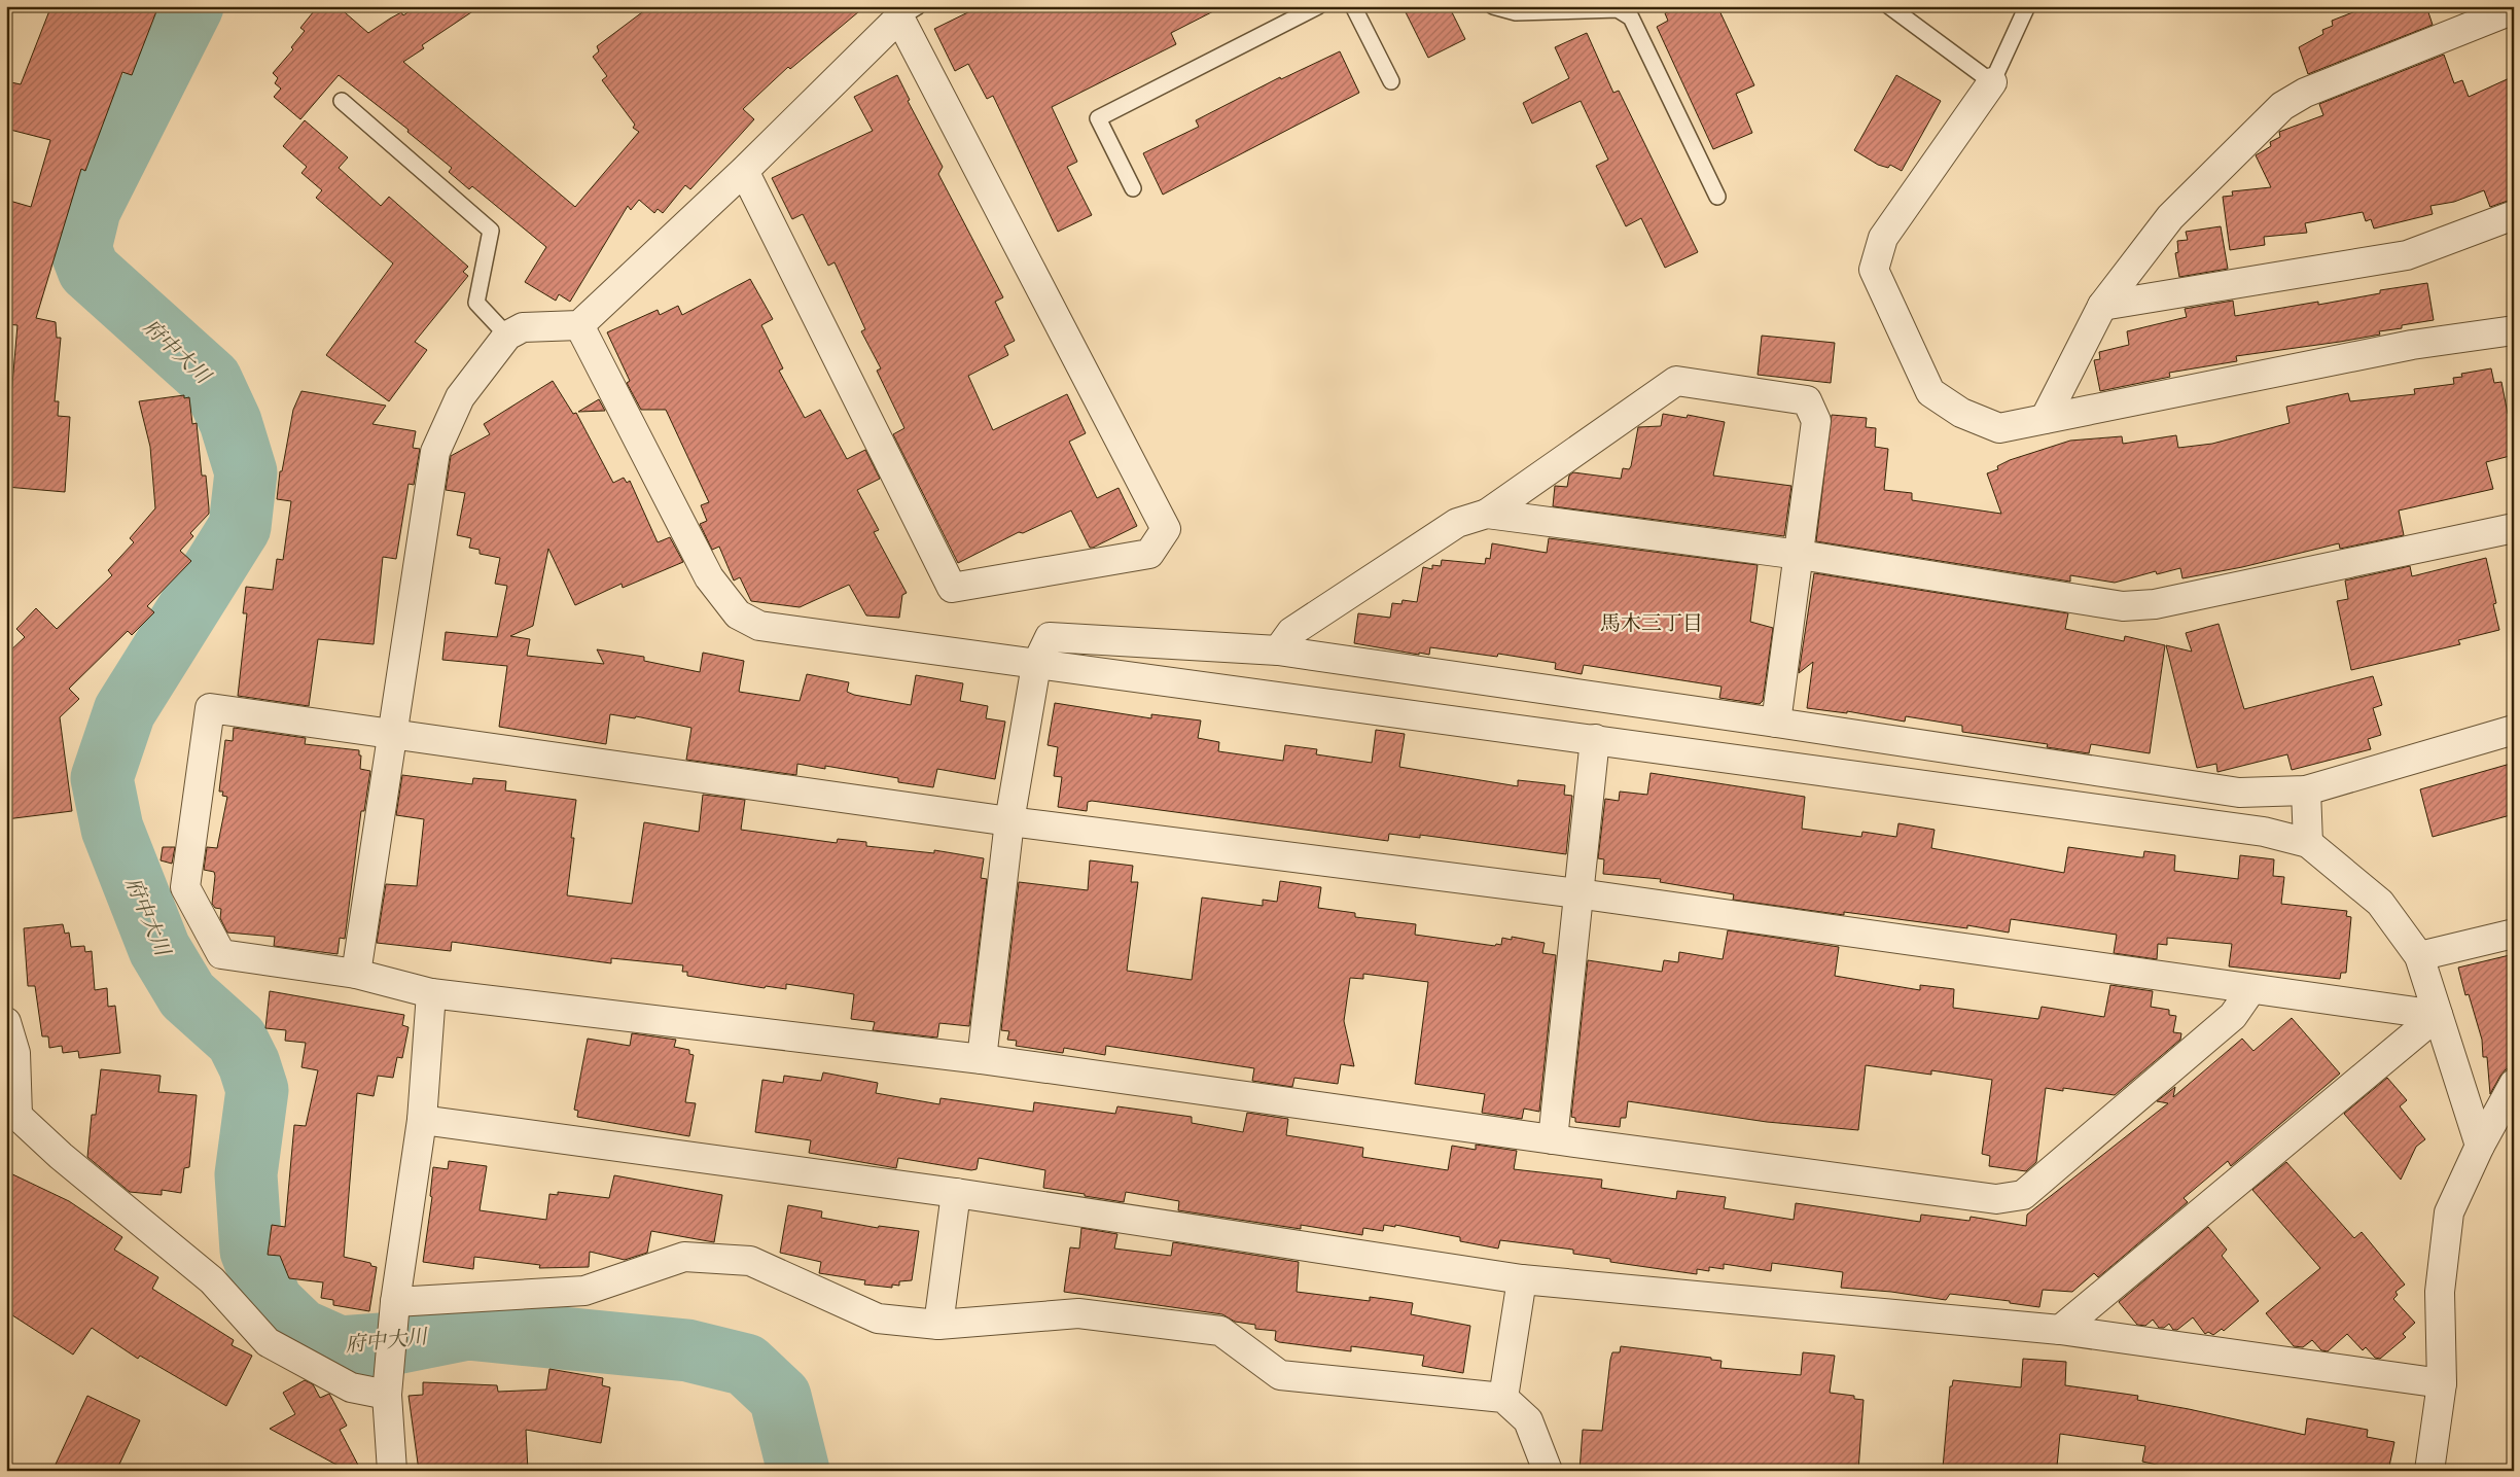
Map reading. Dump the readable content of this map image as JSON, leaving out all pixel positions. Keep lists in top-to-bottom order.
{
  "districts": ["馬木三丁目"],
  "water": ["府中大川"]
}
